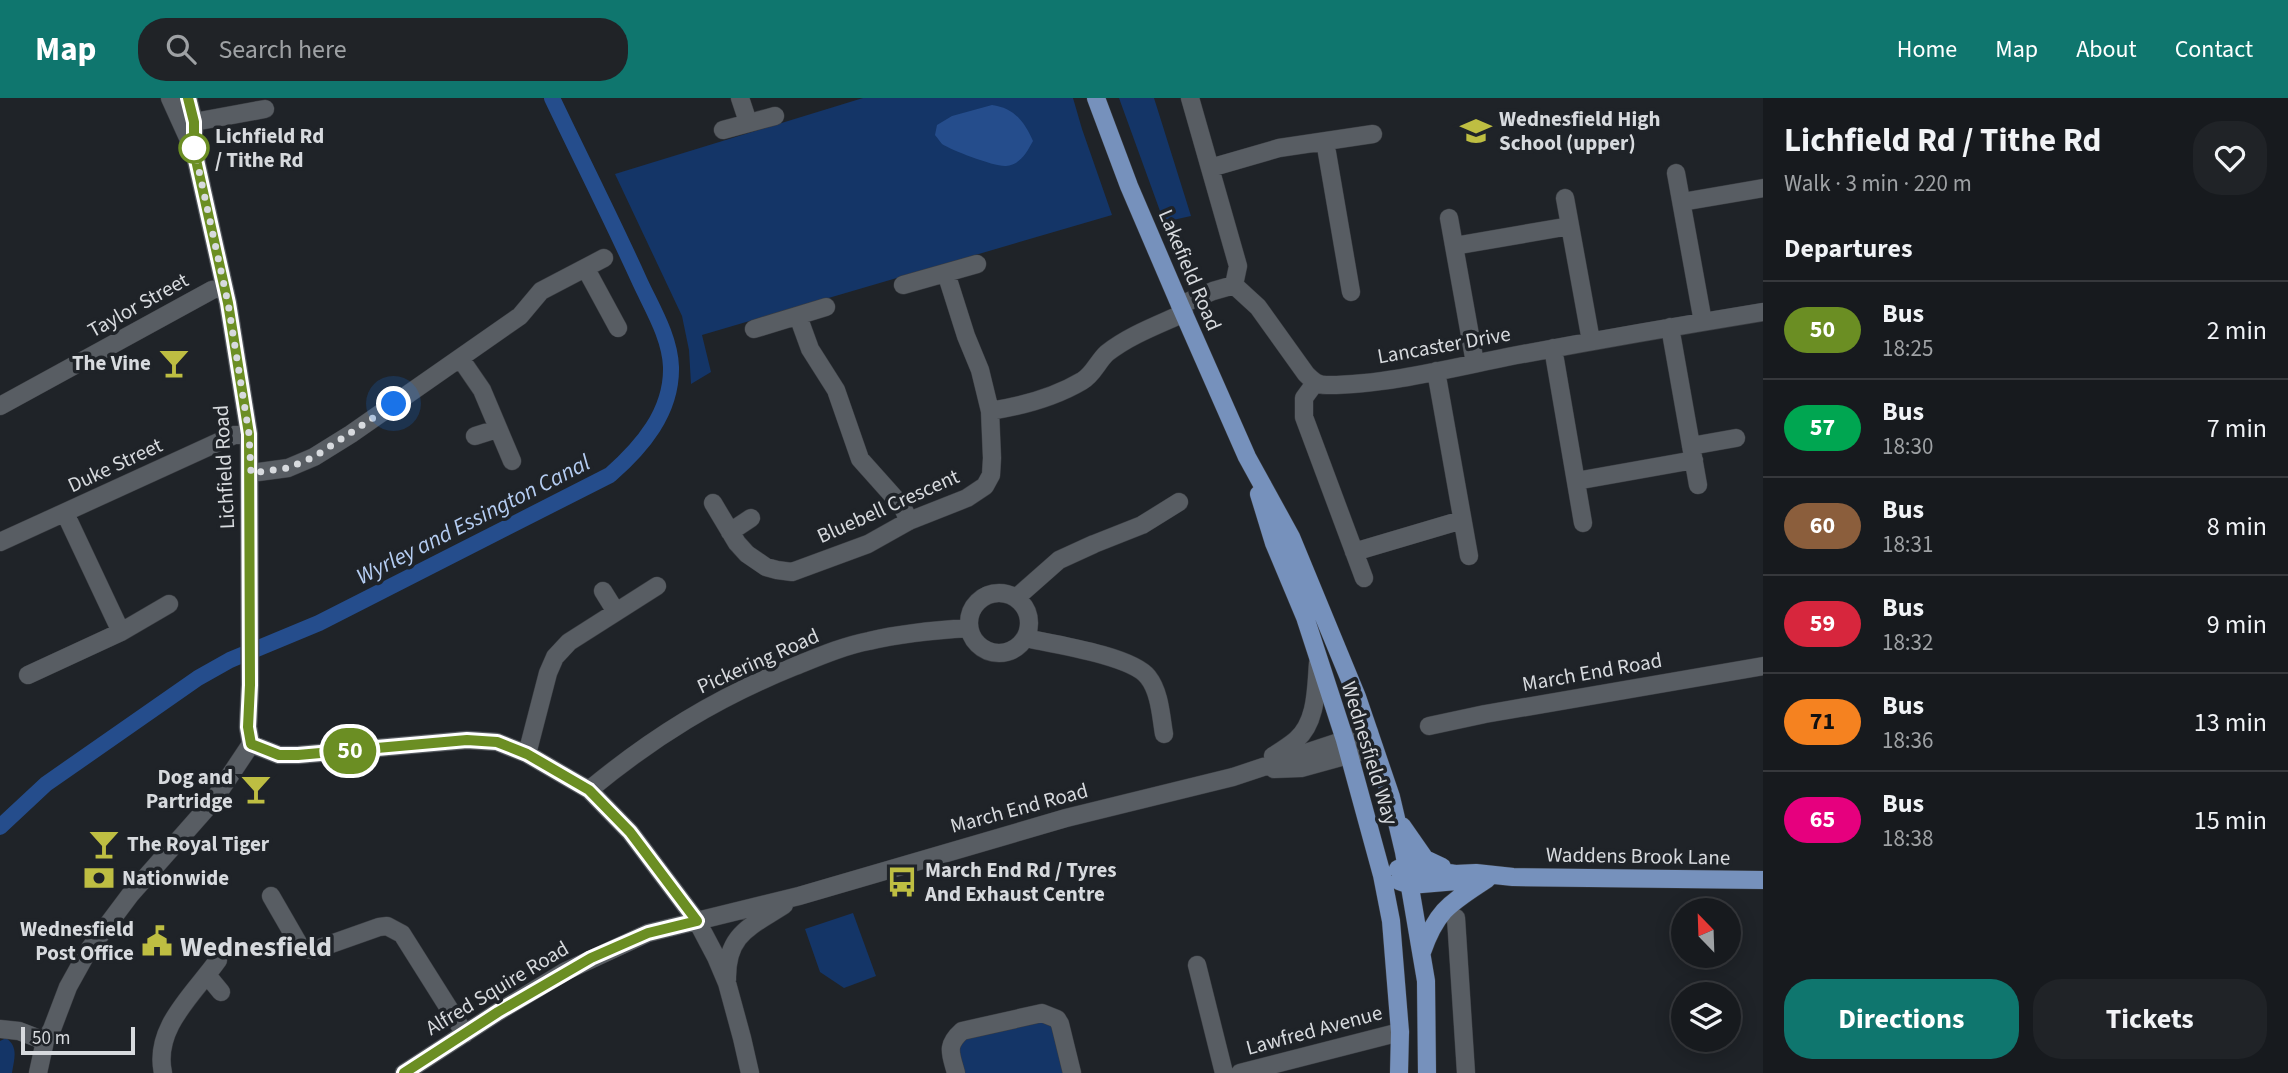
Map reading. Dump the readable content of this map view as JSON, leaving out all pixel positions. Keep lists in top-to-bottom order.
{
  "streets": {
    "main road": ["Lakefield Road", "Wednesfield Way", "Waddens Brook Lane"],
    "street": [
      "Taylor Street",
      "Lancaster Drive",
      "Duke Street",
      "Lichfield Road",
      "Bluebell Crescent",
      "Pickering Road",
      "March End Road",
      "Alfred Squire Road",
      "Lawfred Avenue"
    ]
  },
  "crossings": [
    ["Lakefield Road", "Wednesfield Way"],
    ["Taylor Street", "Lichfield Road"],
    ["Duke Street", "Lichfield Road"],
    ["March End Road", "Wednesfield Way"],
    ["March End Road", "Alfred Squire Road"],
    ["Wednesfield Way", "Lawfred Avenue"]
  ],
  "districts": ["Wednesfield"],
  "water": ["Wyrley and Essington Canal"],
  "places": {
    "school or university": ["Wednesfield High School (upper)"],
    "other": ["Lichfield Rd / Tithe Rd"],
    "bar": ["The Vine", "Dog and Partridge", "The Royal Tiger"],
    "bank": ["Nationwide"],
    "bus stop": ["March End Rd / Tyres And Exhaust Centre"],
    "public building": ["Wednesfield Post Office"]
  },
  "lines": ["bus line 50"],
  "scale_bar": "50 m",
  "north": "top left",
  "page": {
    "header": "Map",
    "search": "Search here",
    "nav": [
      "Home",
      "Map",
      "About",
      "Contact"
    ],
    "on_map": "50",
    "heading": [
      ["Lichfield Rd / Tithe Rd", "Walk · 3 min · 220 m"],
      "Departures"
    ],
    "list": [
      {
        "mark": "50",
        "name": "Bus",
        "note": "18:25",
        "value": "2 min"
      },
      {
        "mark": "57",
        "name": "Bus",
        "note": "18:30",
        "value": "7 min"
      },
      {
        "mark": "60",
        "name": "Bus",
        "note": "18:31",
        "value": "8 min"
      },
      {
        "mark": "59",
        "name": "Bus",
        "note": "18:32",
        "value": "9 min"
      },
      {
        "mark": "71",
        "name": "Bus",
        "note": "18:36",
        "value": "13 min"
      },
      {
        "mark": "65",
        "name": "Bus",
        "note": "18:38",
        "value": "15 min"
      }
    ],
    "buttons": ["Directions", "Tickets"],
    "scale": "50 m"
  }
}
